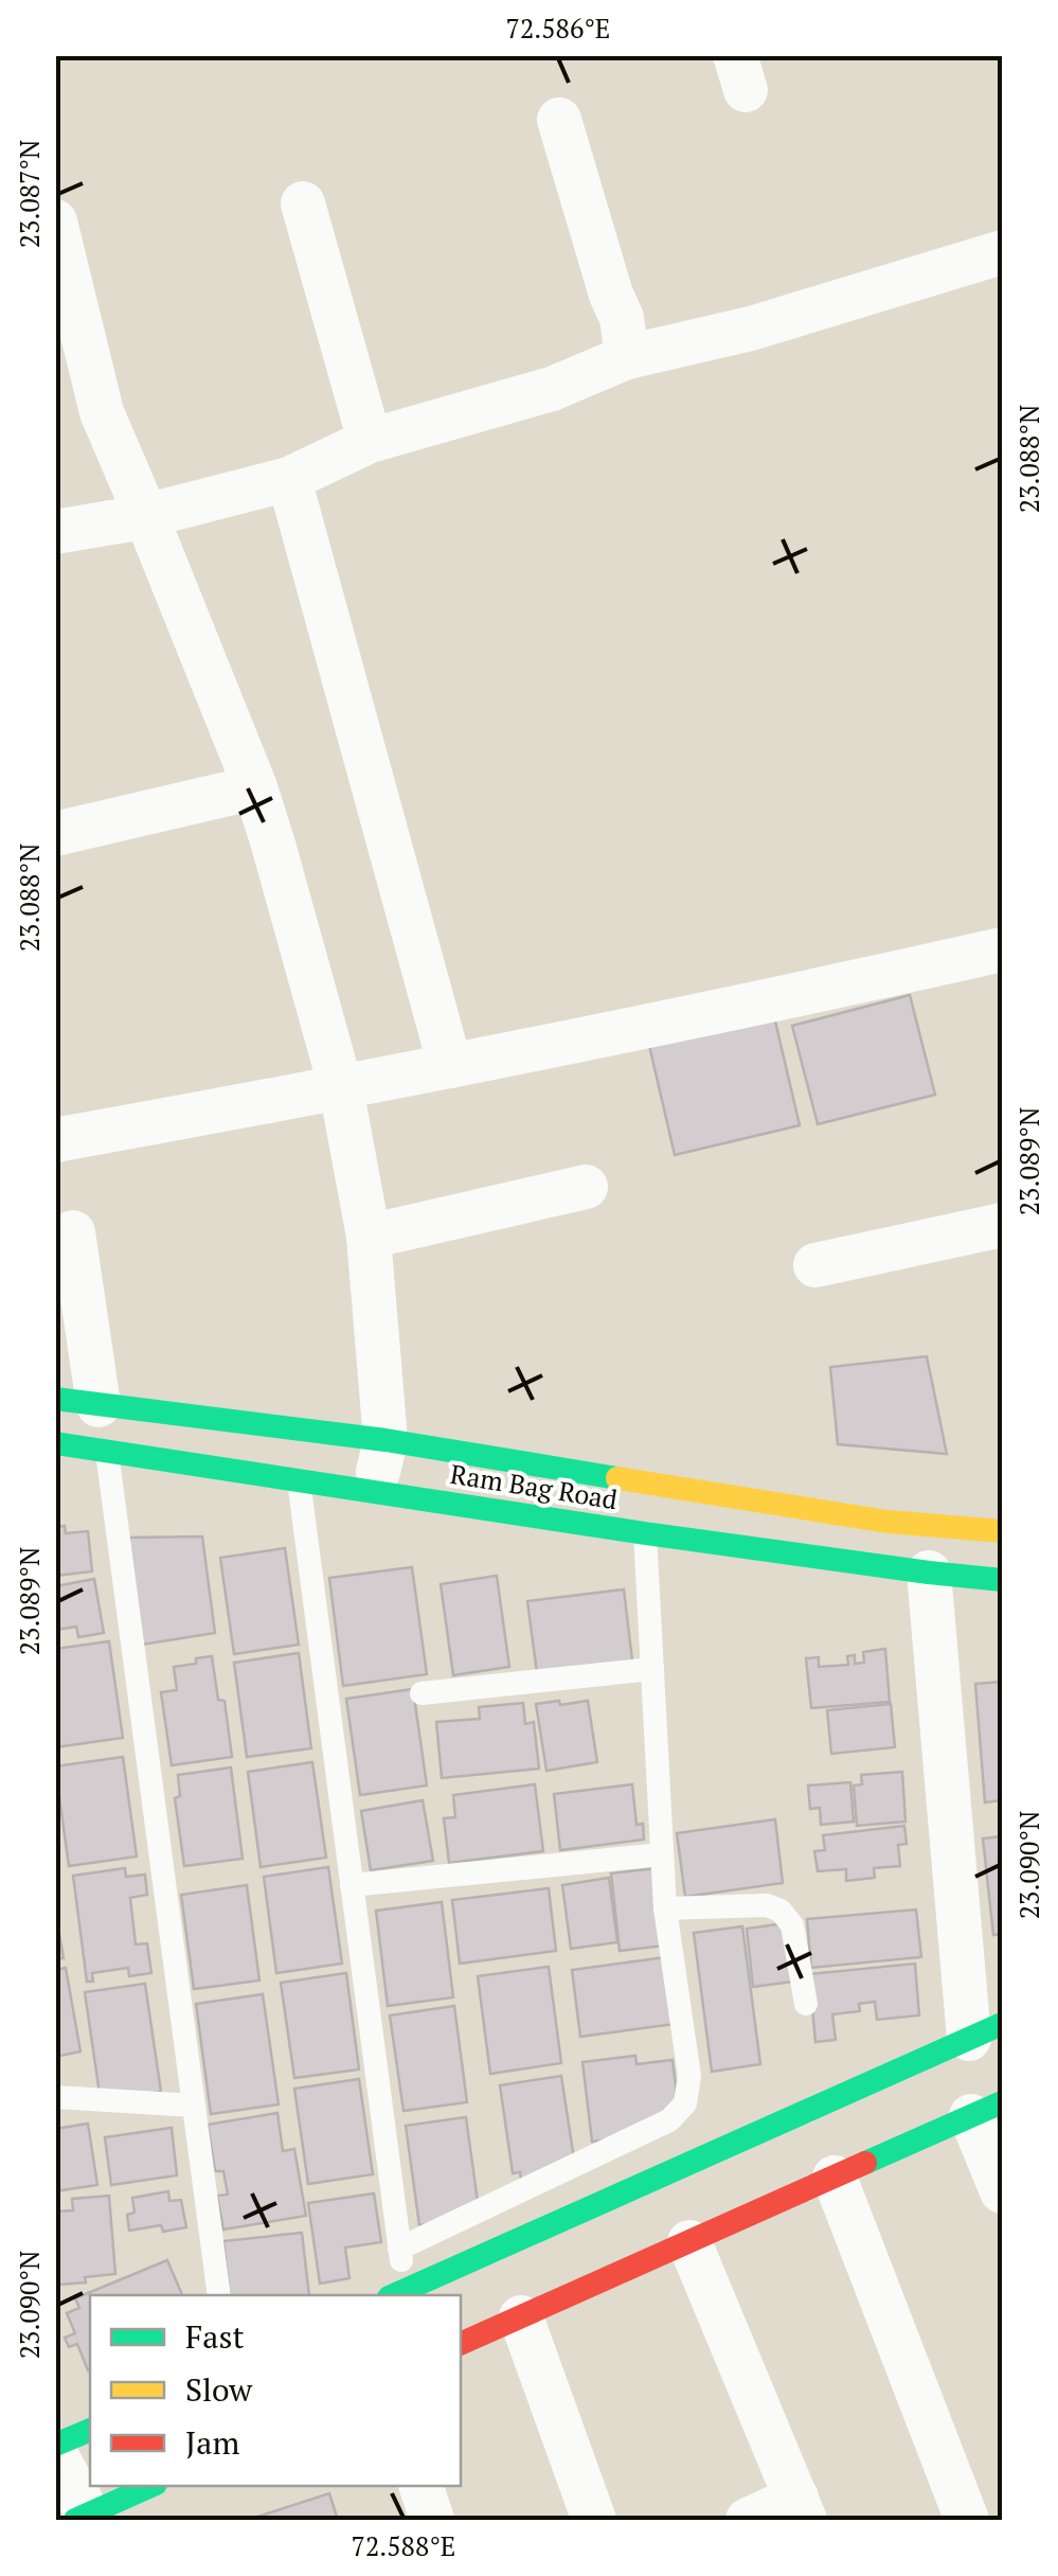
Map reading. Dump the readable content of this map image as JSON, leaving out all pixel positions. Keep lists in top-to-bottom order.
{
  "streets": {
    "street": ["Ram Bag Road"]
  },
  "legend": ["Fast", "Slow", "Jam"],
  "coordinates": [
    "72.586°E",
    "23.087°N",
    "23.088°N",
    "23.089°N",
    "23.090°N",
    "72.588°E"
  ]
}
